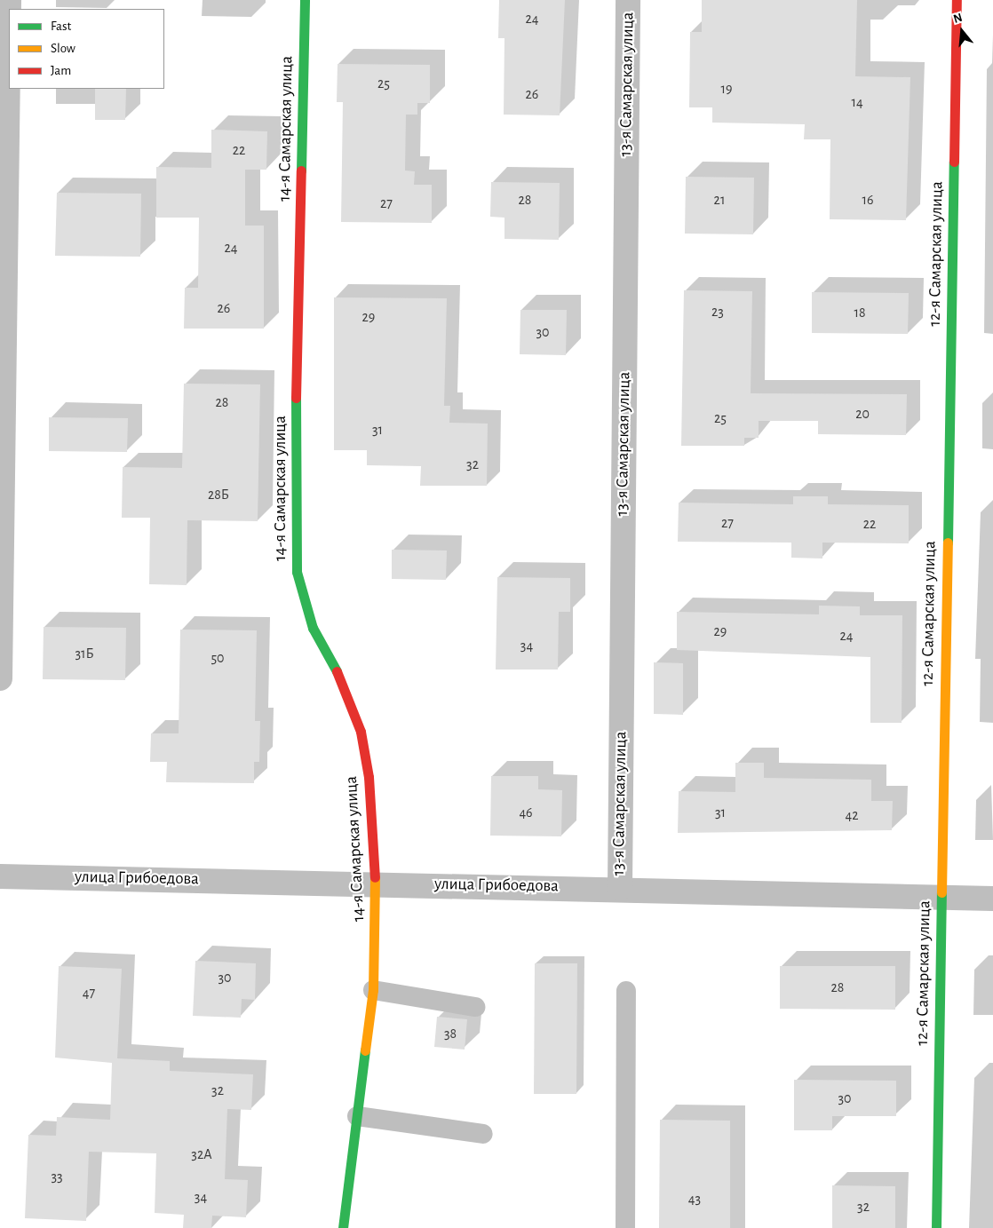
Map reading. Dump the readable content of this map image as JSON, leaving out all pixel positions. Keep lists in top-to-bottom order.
{
  "streets": {
    "street": [
      "13-я Самарская улица",
      "14-я Самарская улица",
      "12-я Самарская улица",
      "улица Грибоедова"
    ]
  },
  "crossings": [
    ["13-я Самарская улица", "улица Грибоедова"],
    ["14-я Самарская улица", "улица Грибоедова"],
    ["12-я Самарская улица", "улица Грибоедова"]
  ],
  "house_numbers": [
    "24",
    "25",
    "19",
    "26",
    "14",
    "22",
    "28",
    "21",
    "16",
    "27",
    "24",
    "26",
    "23",
    "18",
    "29",
    "30",
    "28",
    "20",
    "25",
    "31",
    "32",
    "28Б",
    "27",
    "22",
    "29",
    "24",
    "34",
    "31Б",
    "50",
    "46",
    "31",
    "42",
    "30",
    "28",
    "47",
    "38",
    "32",
    "30",
    "32А",
    "33",
    "34",
    "43",
    "32"
  ],
  "legend": ["Fast", "Slow", "Jam"],
  "north": "top"
}
